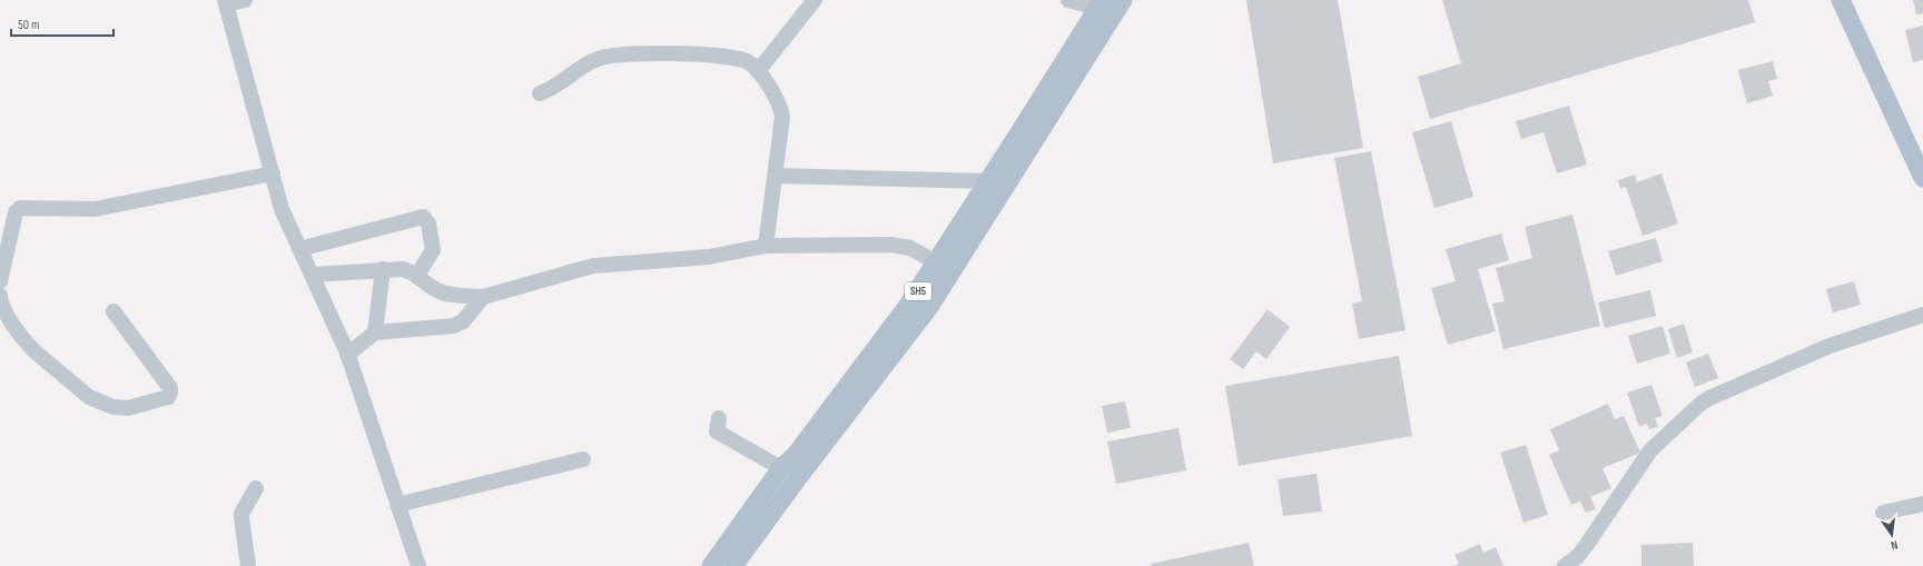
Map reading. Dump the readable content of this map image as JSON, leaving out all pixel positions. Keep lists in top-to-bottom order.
{
  "streets": {
    "main road": ["SH5"]
  },
  "scale_bar": "50 m",
  "north": "bottom"
}
